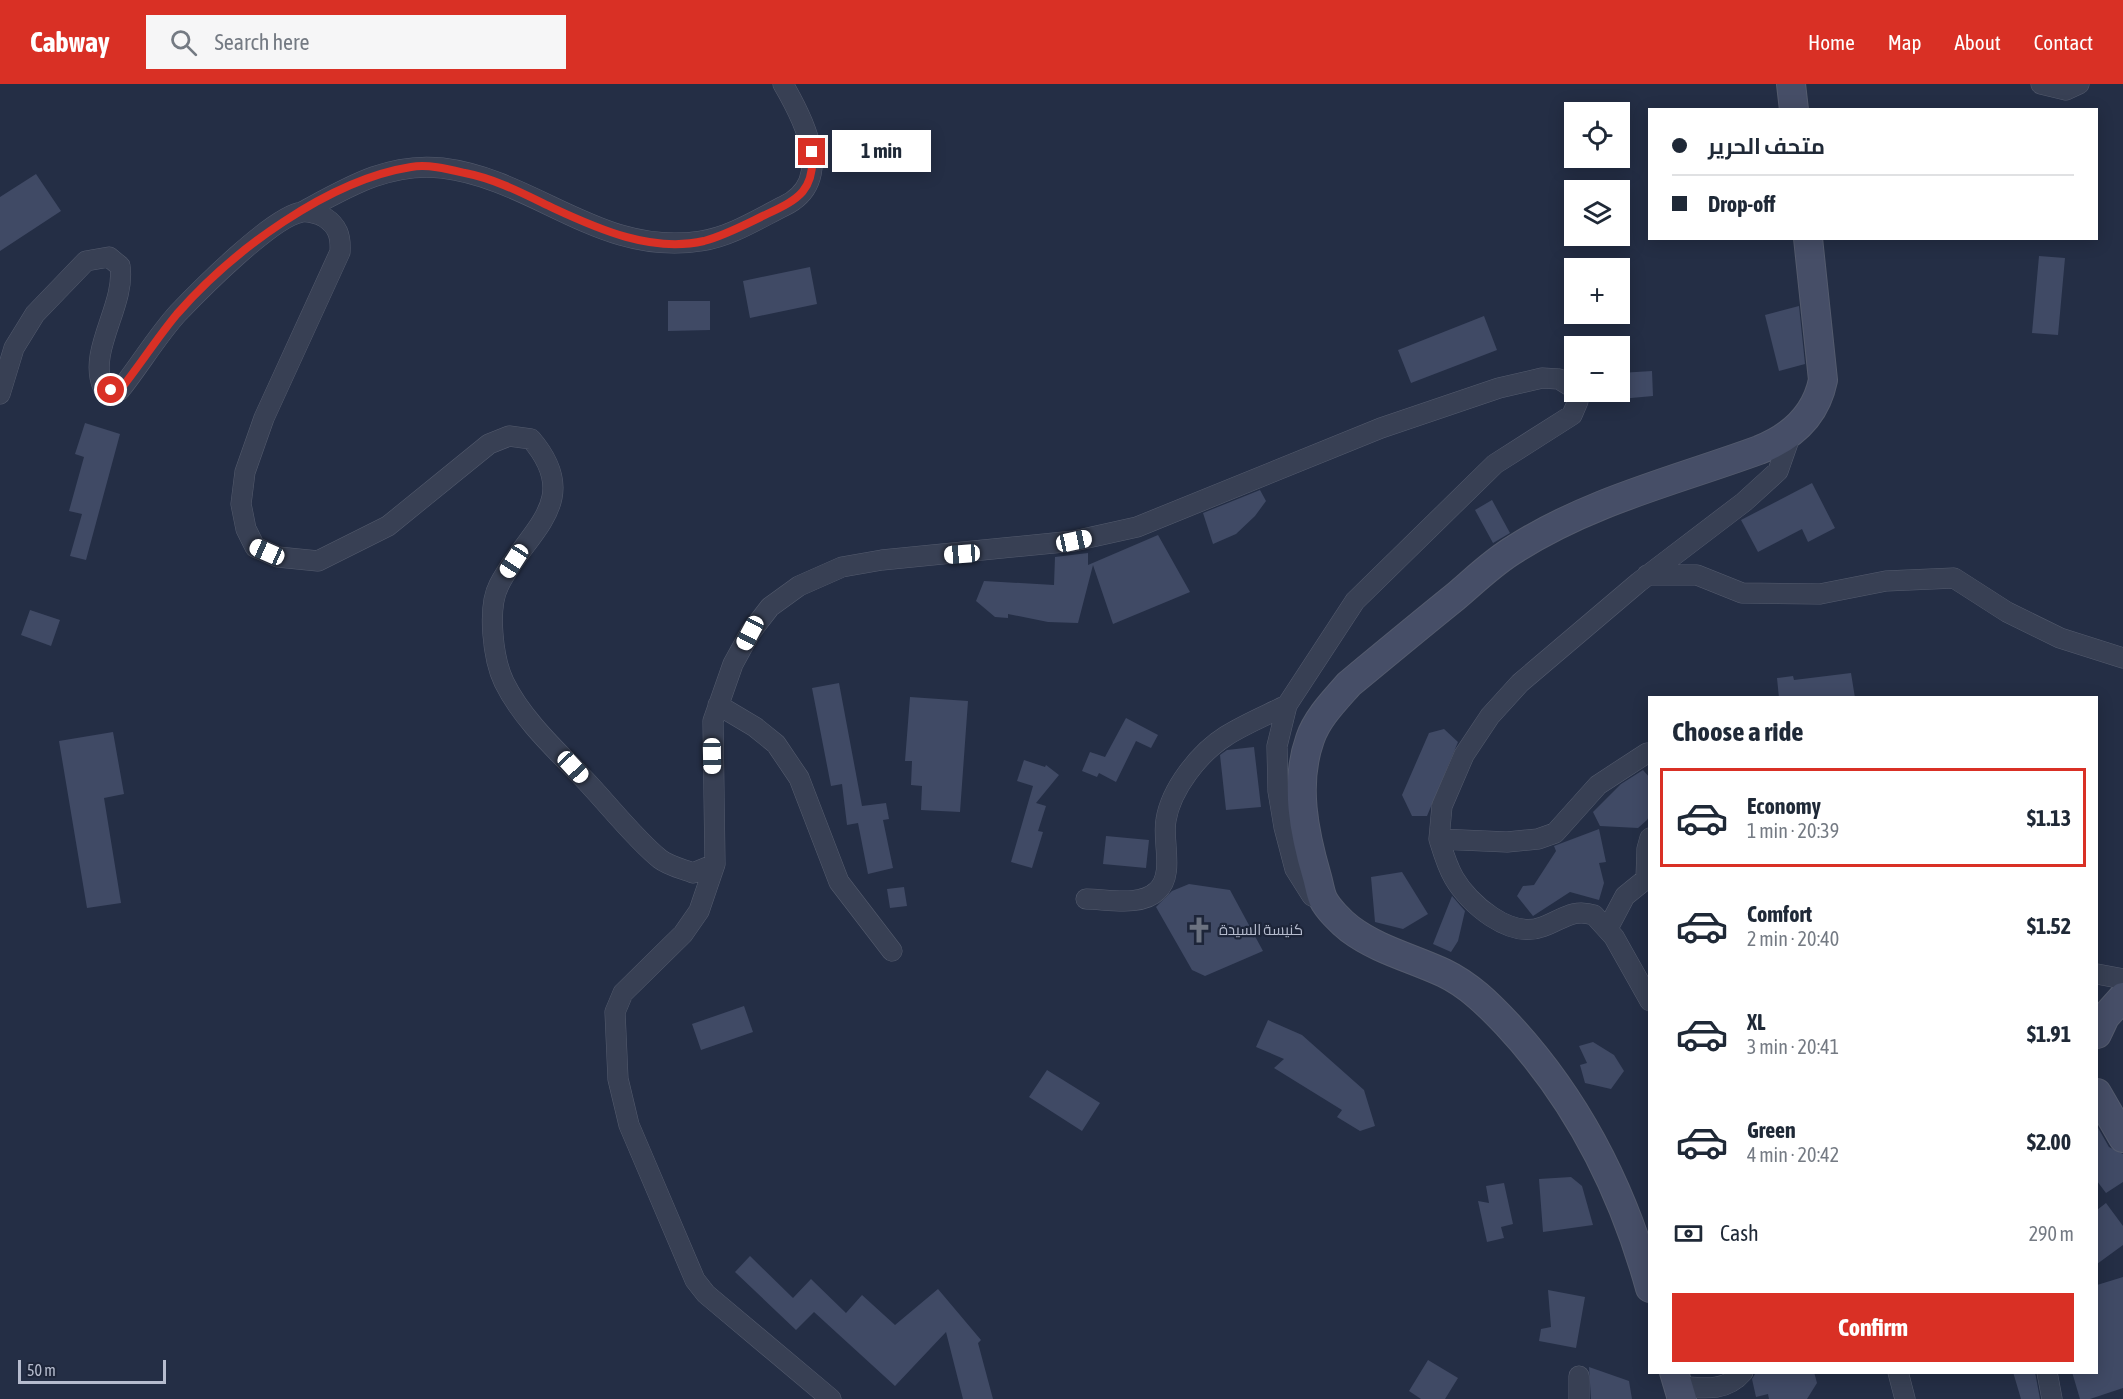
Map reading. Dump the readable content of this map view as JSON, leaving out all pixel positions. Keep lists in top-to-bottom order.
{
  "places": {
    "church": ["كنيسة السيدة"]
  },
  "scale_bar": "50 m",
  "page": {
    "header": "Cabway",
    "search": "Search here",
    "nav": [
      "Home",
      "Map",
      "About",
      "Contact"
    ],
    "map_buttons": ["+", "−"],
    "banner": ["متحف الحرير", "Drop-off"],
    "bubble": "1 min",
    "heading": "Choose a ride",
    "list": [
      {
        "name": "Economy",
        "note": "1 min · 20:39",
        "value": "$1.13"
      },
      {
        "name": "Comfort",
        "note": "2 min · 20:40",
        "value": "$1.52"
      },
      {
        "name": "XL",
        "note": "3 min · 20:41",
        "value": "$1.91"
      },
      {
        "name": "Green",
        "note": "4 min · 20:42",
        "value": "$2.00"
      }
    ],
    "pay": ["Cash", "290 m"],
    "buttons": "Confirm",
    "scale": "50 m"
  }
}
